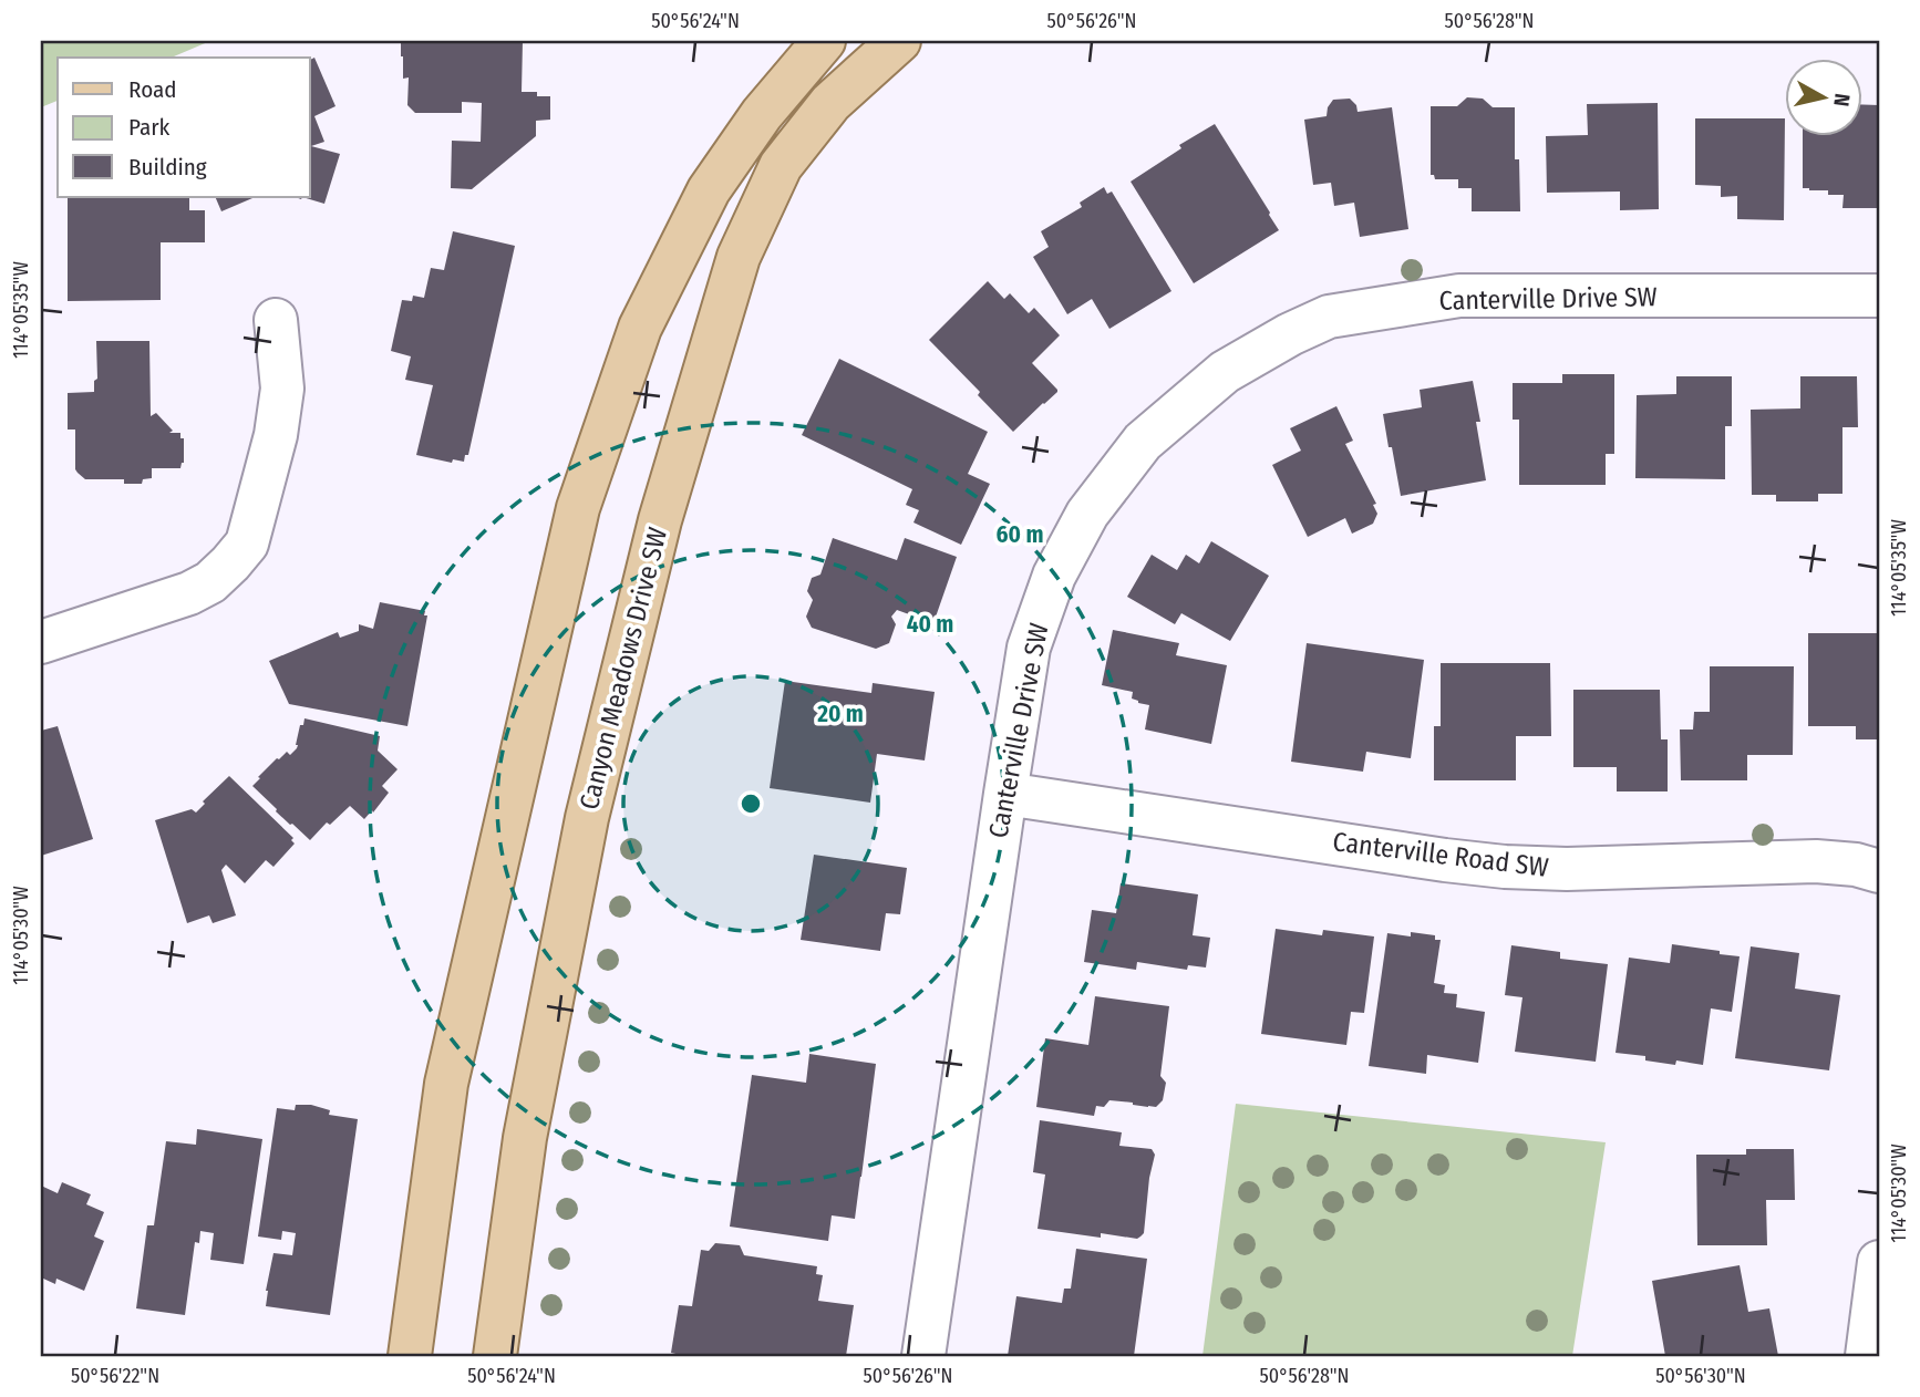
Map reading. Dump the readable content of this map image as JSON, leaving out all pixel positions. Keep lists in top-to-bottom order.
{
  "streets": {
    "main road": ["Canyon Meadows Drive SW"],
    "street": ["Canterville Drive SW", "Canterville Road SW"]
  },
  "crossings": [
    ["Canterville Drive SW", "Canterville Road SW"]
  ],
  "legend": ["Road", "Park", "Building"],
  "north": "right",
  "coordinates": [
    "50°56'24\"N",
    "50°56'26\"N",
    "50°56'28\"N",
    "114°05'35\"W",
    "114°05'30\"W",
    "50°56'22\"N",
    "50°56'30\"N"
  ],
  "rings": ["60 m", "40 m", "20 m"]
}
